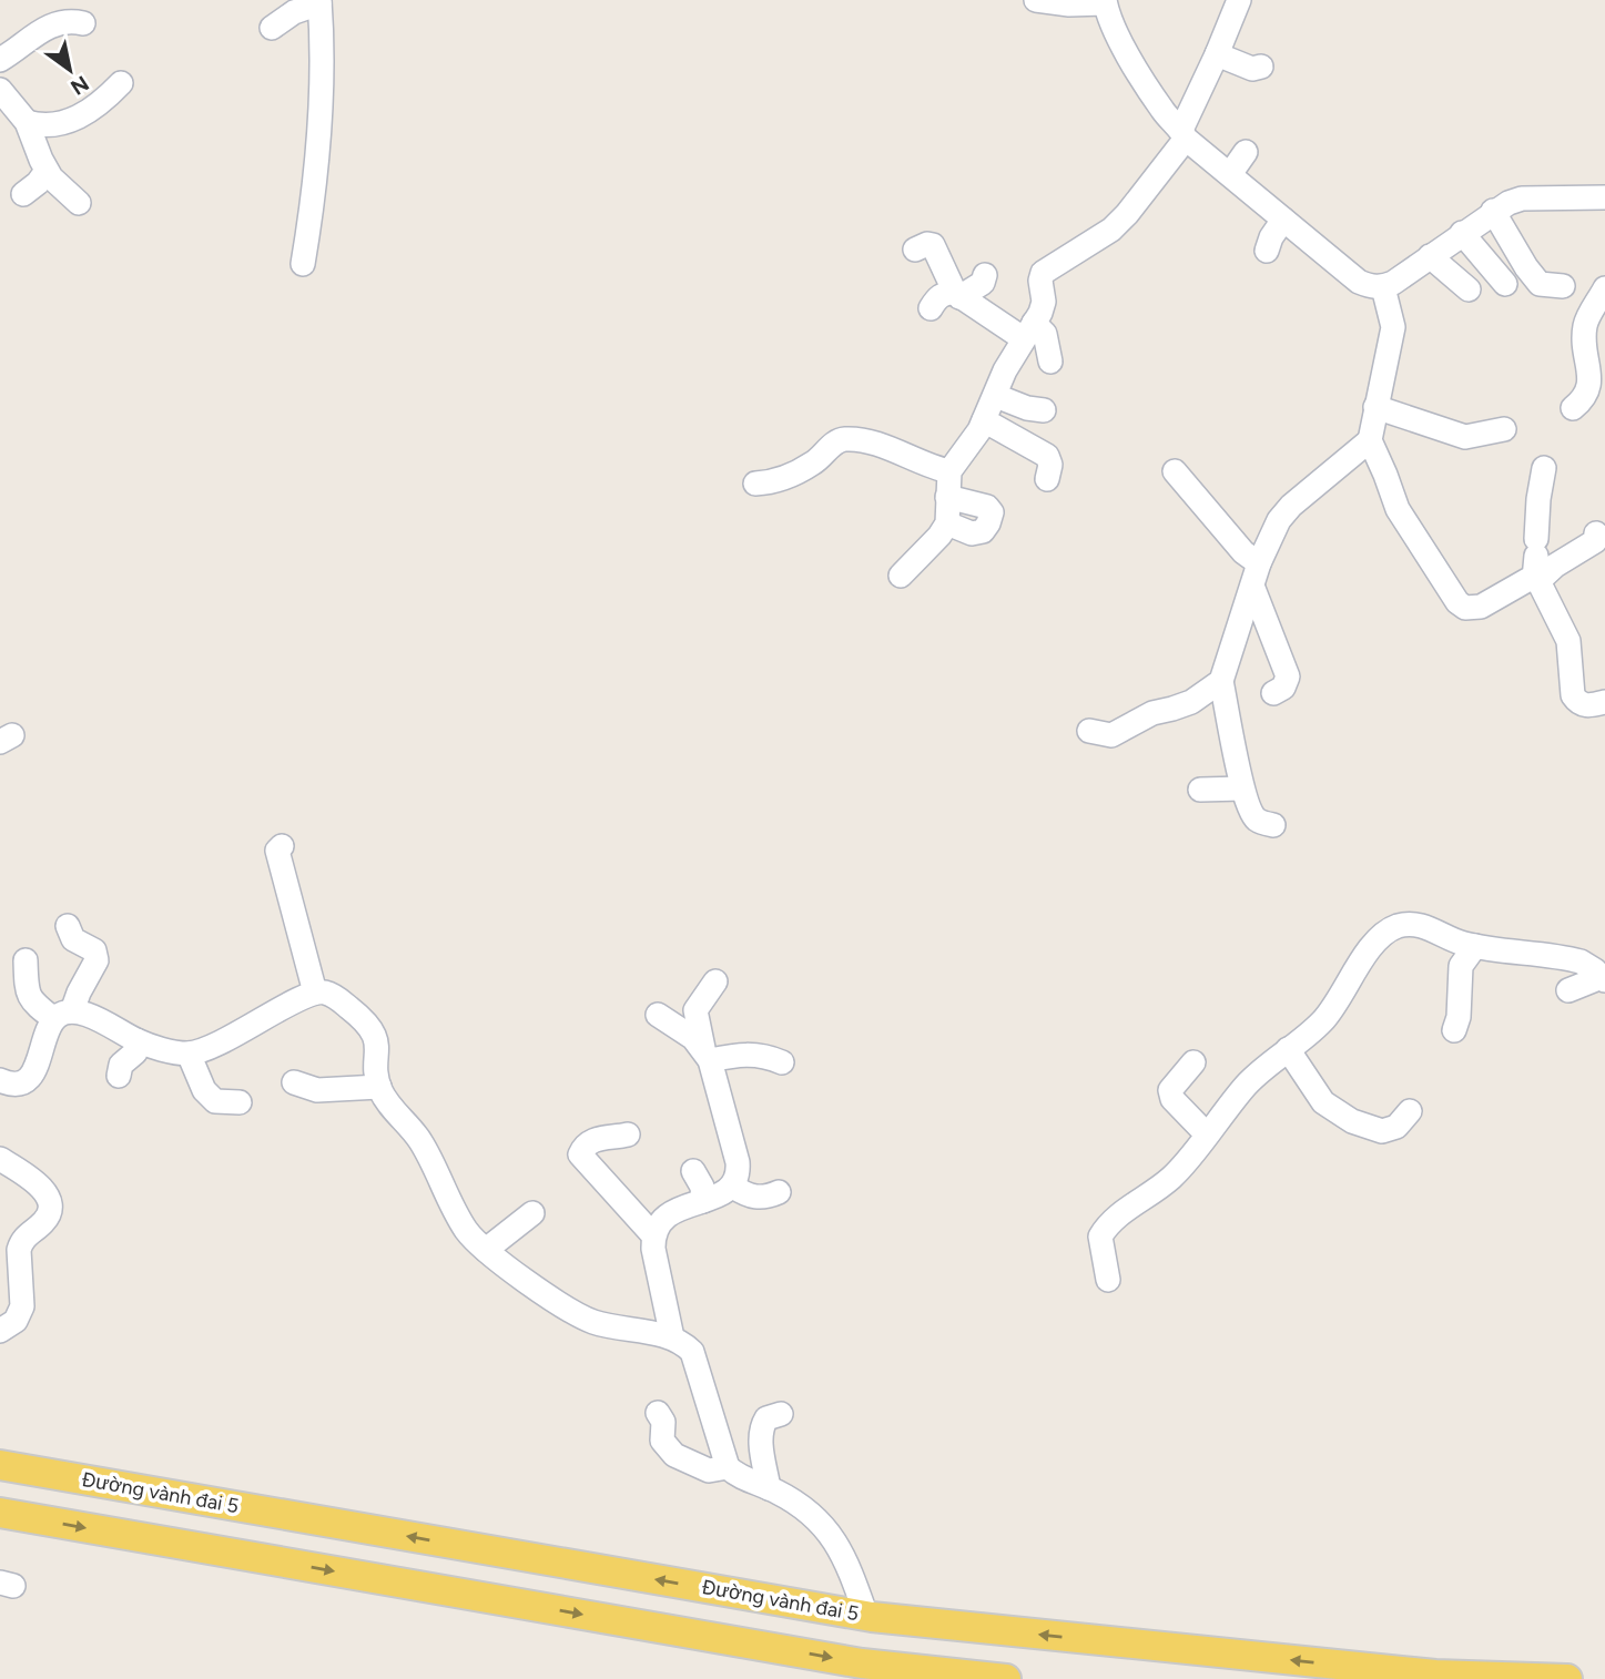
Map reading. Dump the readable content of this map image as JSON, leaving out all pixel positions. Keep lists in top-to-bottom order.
{
  "streets": {
    "main road": ["Đường vành đai 5"]
  },
  "north": "bottom right"
}
